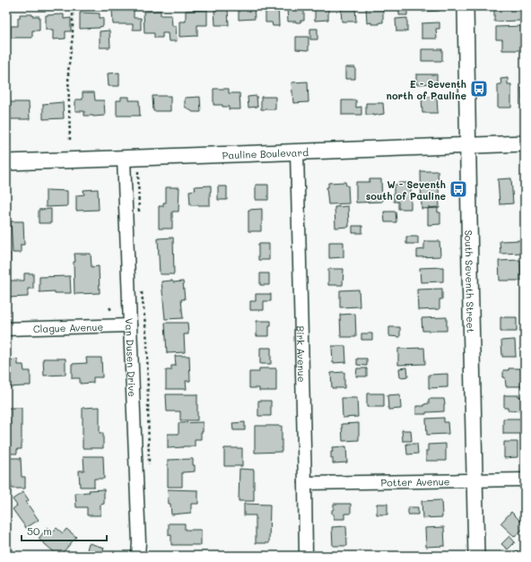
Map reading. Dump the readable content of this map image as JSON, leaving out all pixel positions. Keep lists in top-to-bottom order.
{
  "streets": {
    "street": [
      "Pauline Boulevard",
      "South Seventh Street",
      "Clague Avenue",
      "Birk Avenue",
      "Van Dusen Drive",
      "Potter Avenue"
    ]
  },
  "crossings": [
    ["Pauline Boulevard", "South Seventh Street"],
    ["Pauline Boulevard", "Birk Avenue"],
    ["Pauline Boulevard", "Van Dusen Drive"],
    ["South Seventh Street", "Potter Avenue"],
    ["Clague Avenue", "Van Dusen Drive"],
    ["Birk Avenue", "Potter Avenue"]
  ],
  "places": {
    "bus stop": ["E - Seventh north of Pauline", "W - Seventh south of Pauline"]
  },
  "scale_bar": "50 m"
}
